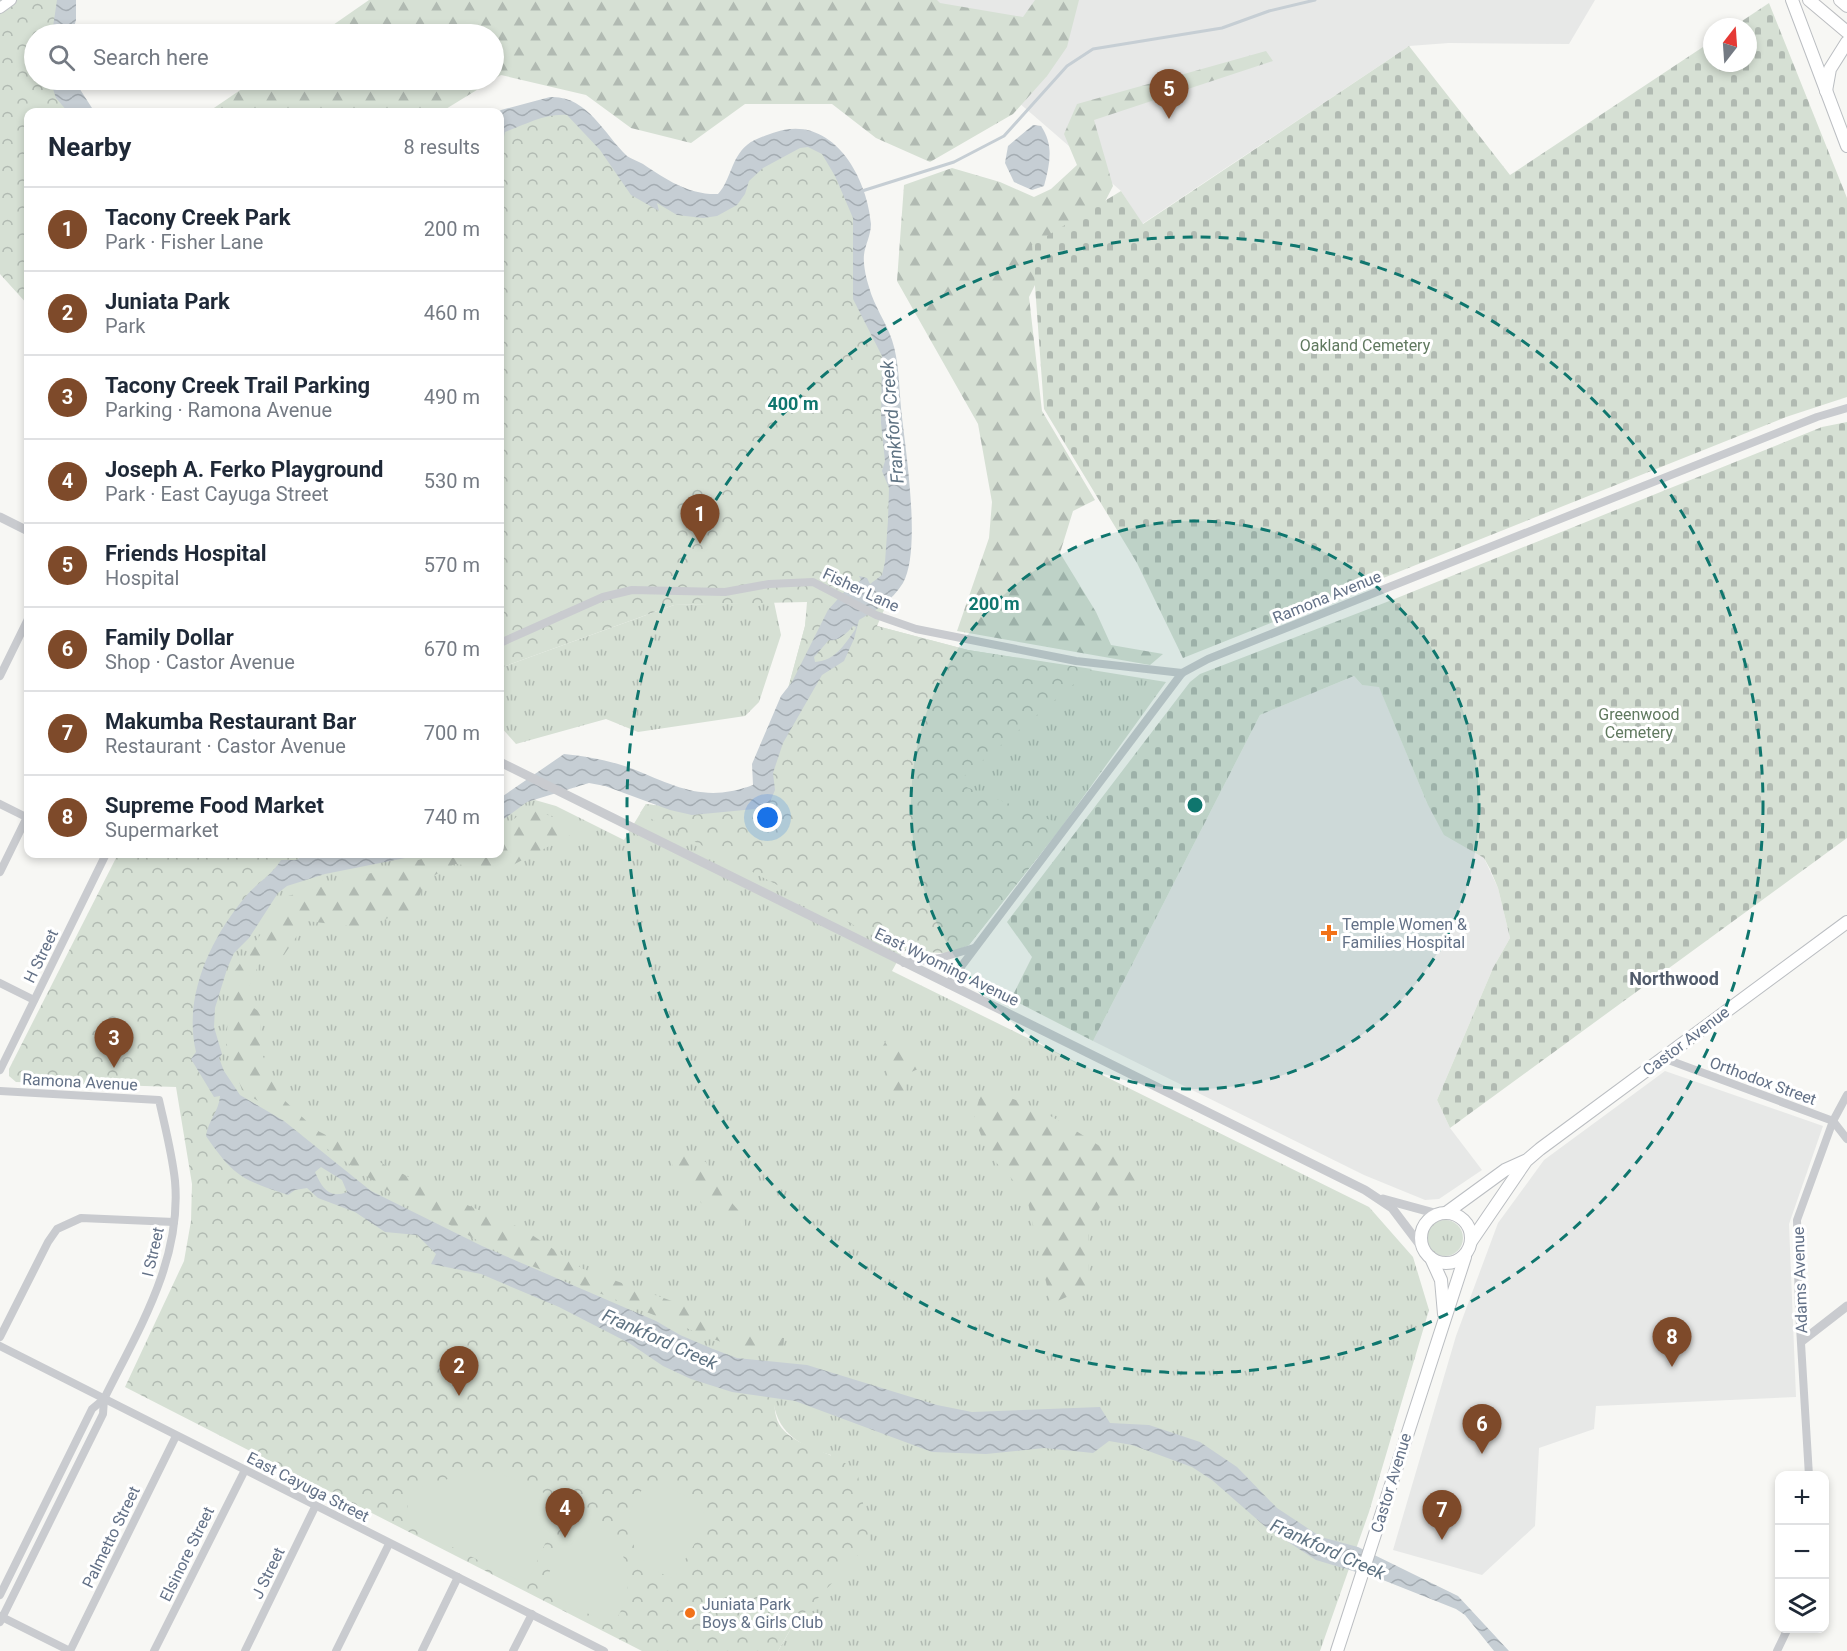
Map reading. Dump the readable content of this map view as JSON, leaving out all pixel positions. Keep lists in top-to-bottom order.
{
  "streets": {
    "main road": ["Castor Avenue"],
    "street": [
      "Fisher Lane",
      "Ramona Avenue",
      "H Street",
      "East Wyoming Avenue",
      "Orthodox Street",
      "I Street",
      "Adams Avenue",
      "East Cayuga Street",
      "Palmetto Street",
      "Elsinore Street",
      "J Street"
    ]
  },
  "crossings": [
    ["Fisher Lane", "Ramona Avenue"],
    ["Ramona Avenue", "East Wyoming Avenue"],
    ["Ramona Avenue", "I Street"],
    ["East Wyoming Avenue", "Castor Avenue"],
    ["Castor Avenue", "Orthodox Street"],
    ["Orthodox Street", "Adams Avenue"],
    ["I Street", "East Cayuga Street"],
    ["East Cayuga Street", "Palmetto Street"],
    ["East Cayuga Street", "Elsinore Street"],
    ["East Cayuga Street", "J Street"]
  ],
  "districts": ["Northwood"],
  "water": ["Frankford Creek"],
  "parks": ["Oakland Cemetery", "Greenwood Cemetery"],
  "places": {
    "health": ["Temple Women & Families Hospital"],
    "other": ["Juniata Park Boys & Girls Club"]
  },
  "north": "top",
  "page": {
    "search": "Search here",
    "pins": [
      "5",
      "1",
      "3",
      "8",
      "2",
      "6",
      "4",
      "7"
    ],
    "heading": ["Nearby", "8 results"],
    "list": [
      {
        "mark": "1",
        "name": "Tacony Creek Park",
        "note": "Park · Fisher Lane",
        "value": "200 m"
      },
      {
        "mark": "2",
        "name": "Juniata Park",
        "note": "Park",
        "value": "460 m"
      },
      {
        "mark": "3",
        "name": "Tacony Creek Trail Parking",
        "note": "Parking · Ramona Avenue",
        "value": "490 m"
      },
      {
        "mark": "4",
        "name": "Joseph A. Ferko Playground",
        "note": "Park · East Cayuga Street",
        "value": "530 m"
      },
      {
        "mark": "5",
        "name": "Friends Hospital",
        "note": "Hospital",
        "value": "570 m"
      },
      {
        "mark": "6",
        "name": "Family Dollar",
        "note": "Shop · Castor Avenue",
        "value": "670 m"
      },
      {
        "mark": "7",
        "name": "Makumba Restaurant Bar",
        "note": "Restaurant · Castor Avenue",
        "value": "700 m"
      },
      {
        "mark": "8",
        "name": "Supreme Food Market",
        "note": "Supermarket",
        "value": "740 m"
      }
    ],
    "map_buttons": ["+", "−"]
  },
  "rings": ["400 m", "200 m"]
}
